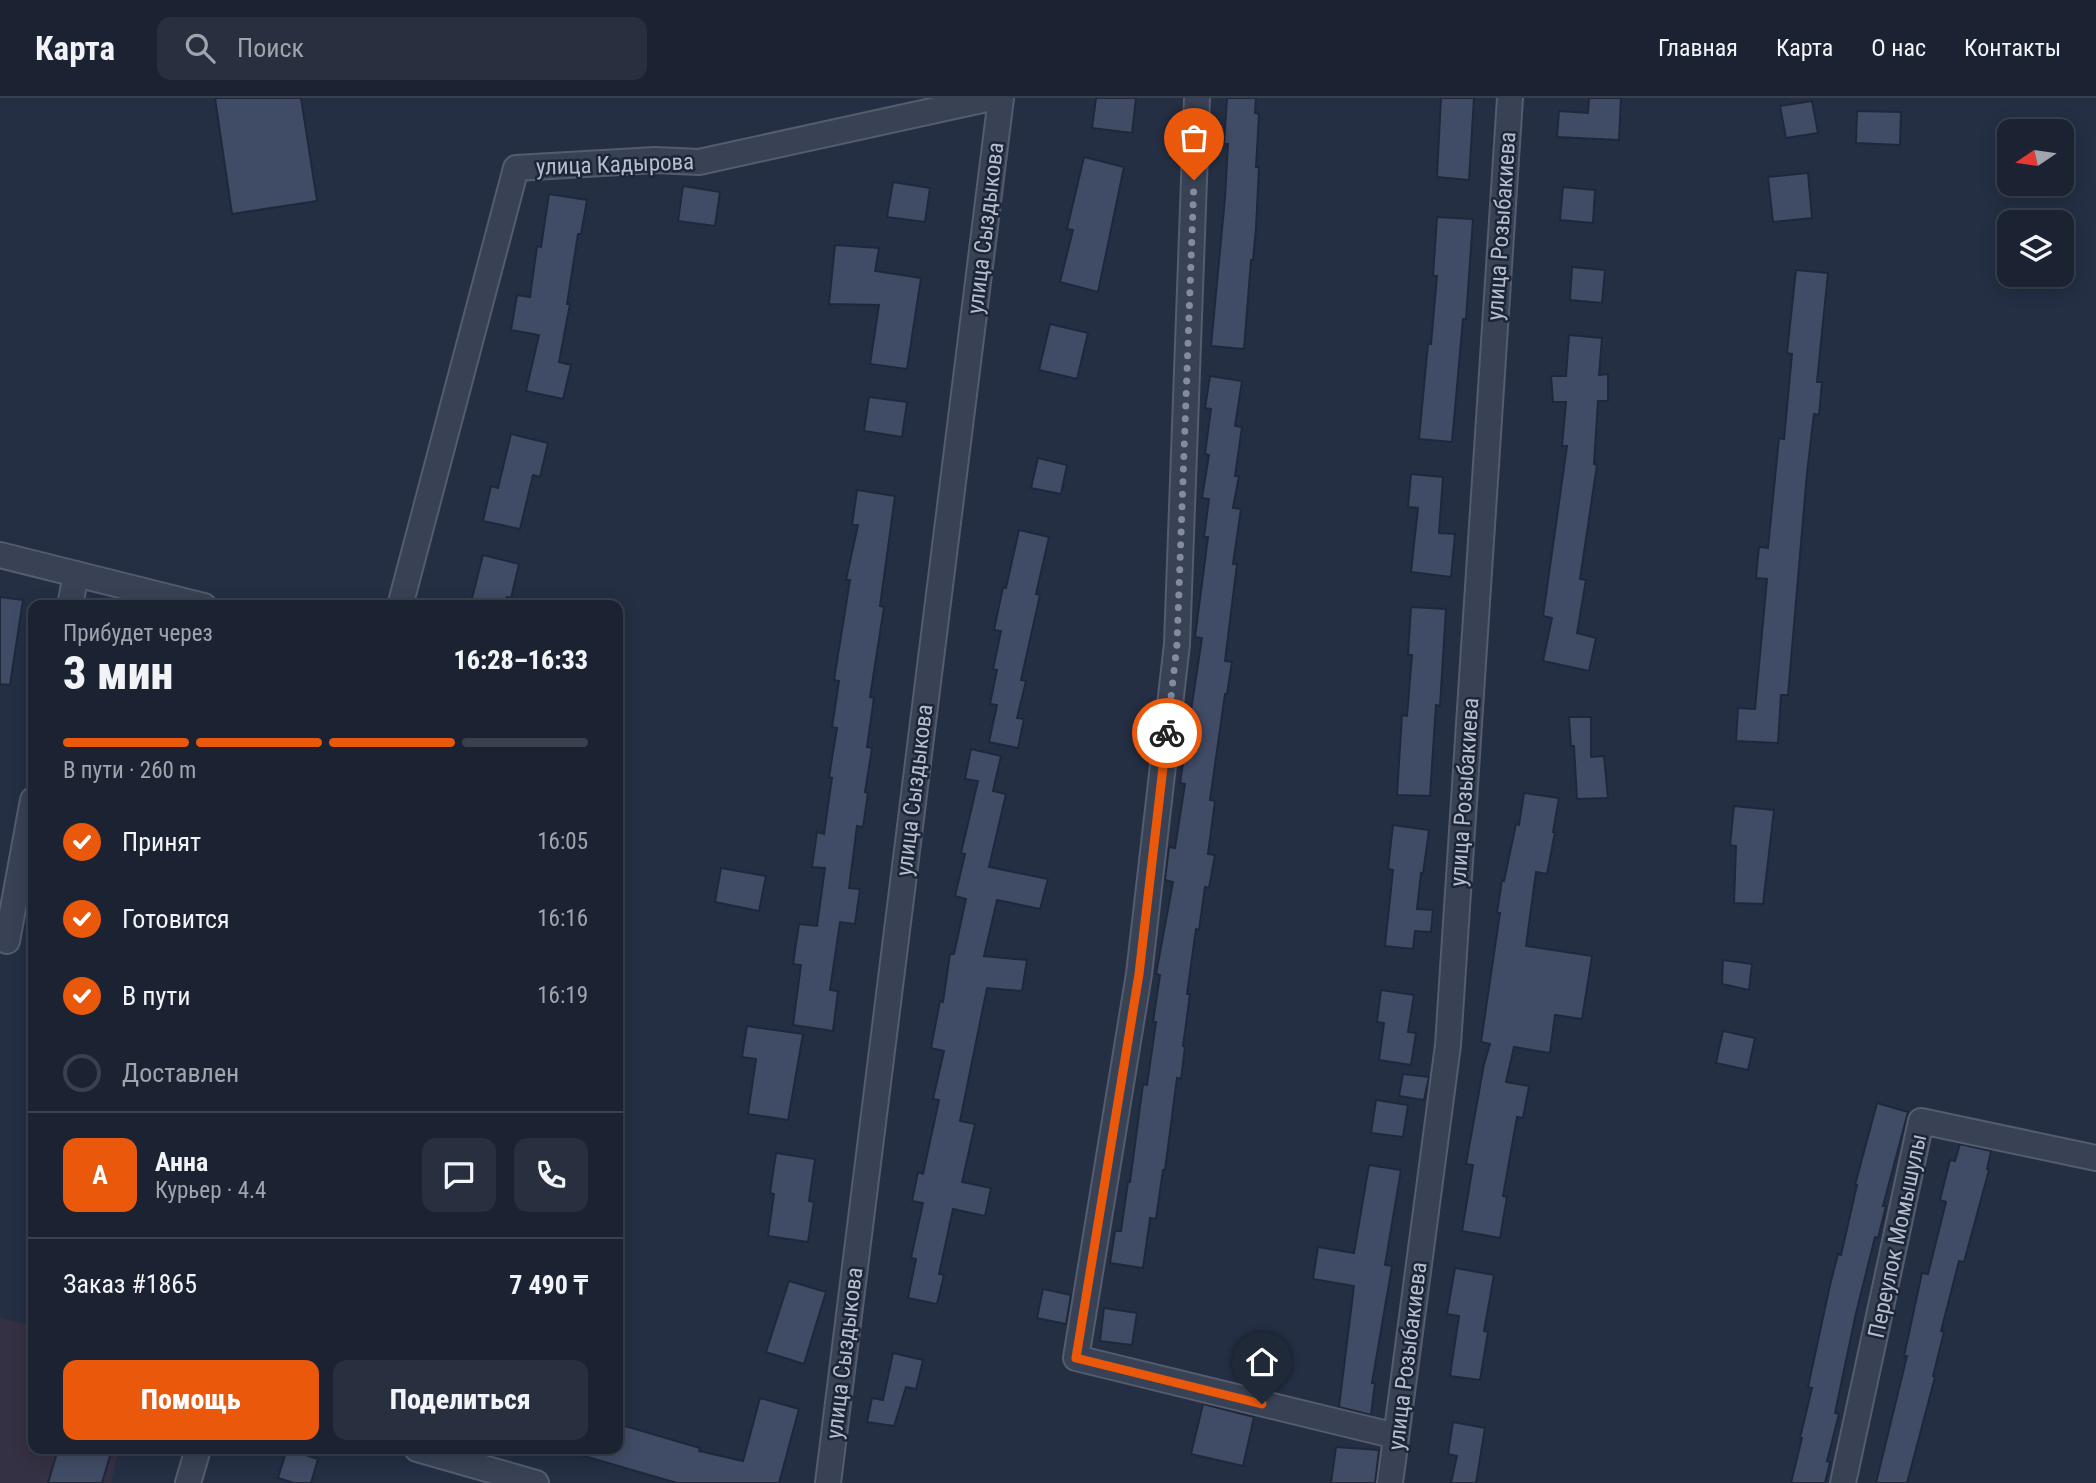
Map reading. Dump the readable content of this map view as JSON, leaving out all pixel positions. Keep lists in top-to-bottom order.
{
  "streets": {
    "street": [
      "улица Кадырова",
      "улица Розыбакиева",
      "улица Сыздыкова",
      "Переулок Момышулы"
    ]
  },
  "north": "left",
  "page": {
    "header": "Карта",
    "search": "Поиск",
    "nav": [
      "Главная",
      "Карта",
      "О нас",
      "Контакты"
    ],
    "heading": ["3 мин", "Прибудет через", "16:28–16:33"],
    "panel": [
      "Анна",
      "Курьер · 4.4",
      "Заказ #1865",
      "7 490 ₸"
    ],
    "bar": "В пути · 260 m",
    "list": [
      ["Принят", "16:05"],
      ["Готовится", "16:16"],
      ["В пути", "16:19"],
      "Доставлен"
    ],
    "round": "А",
    "buttons": ["Помощь", "Поделиться"]
  }
}
